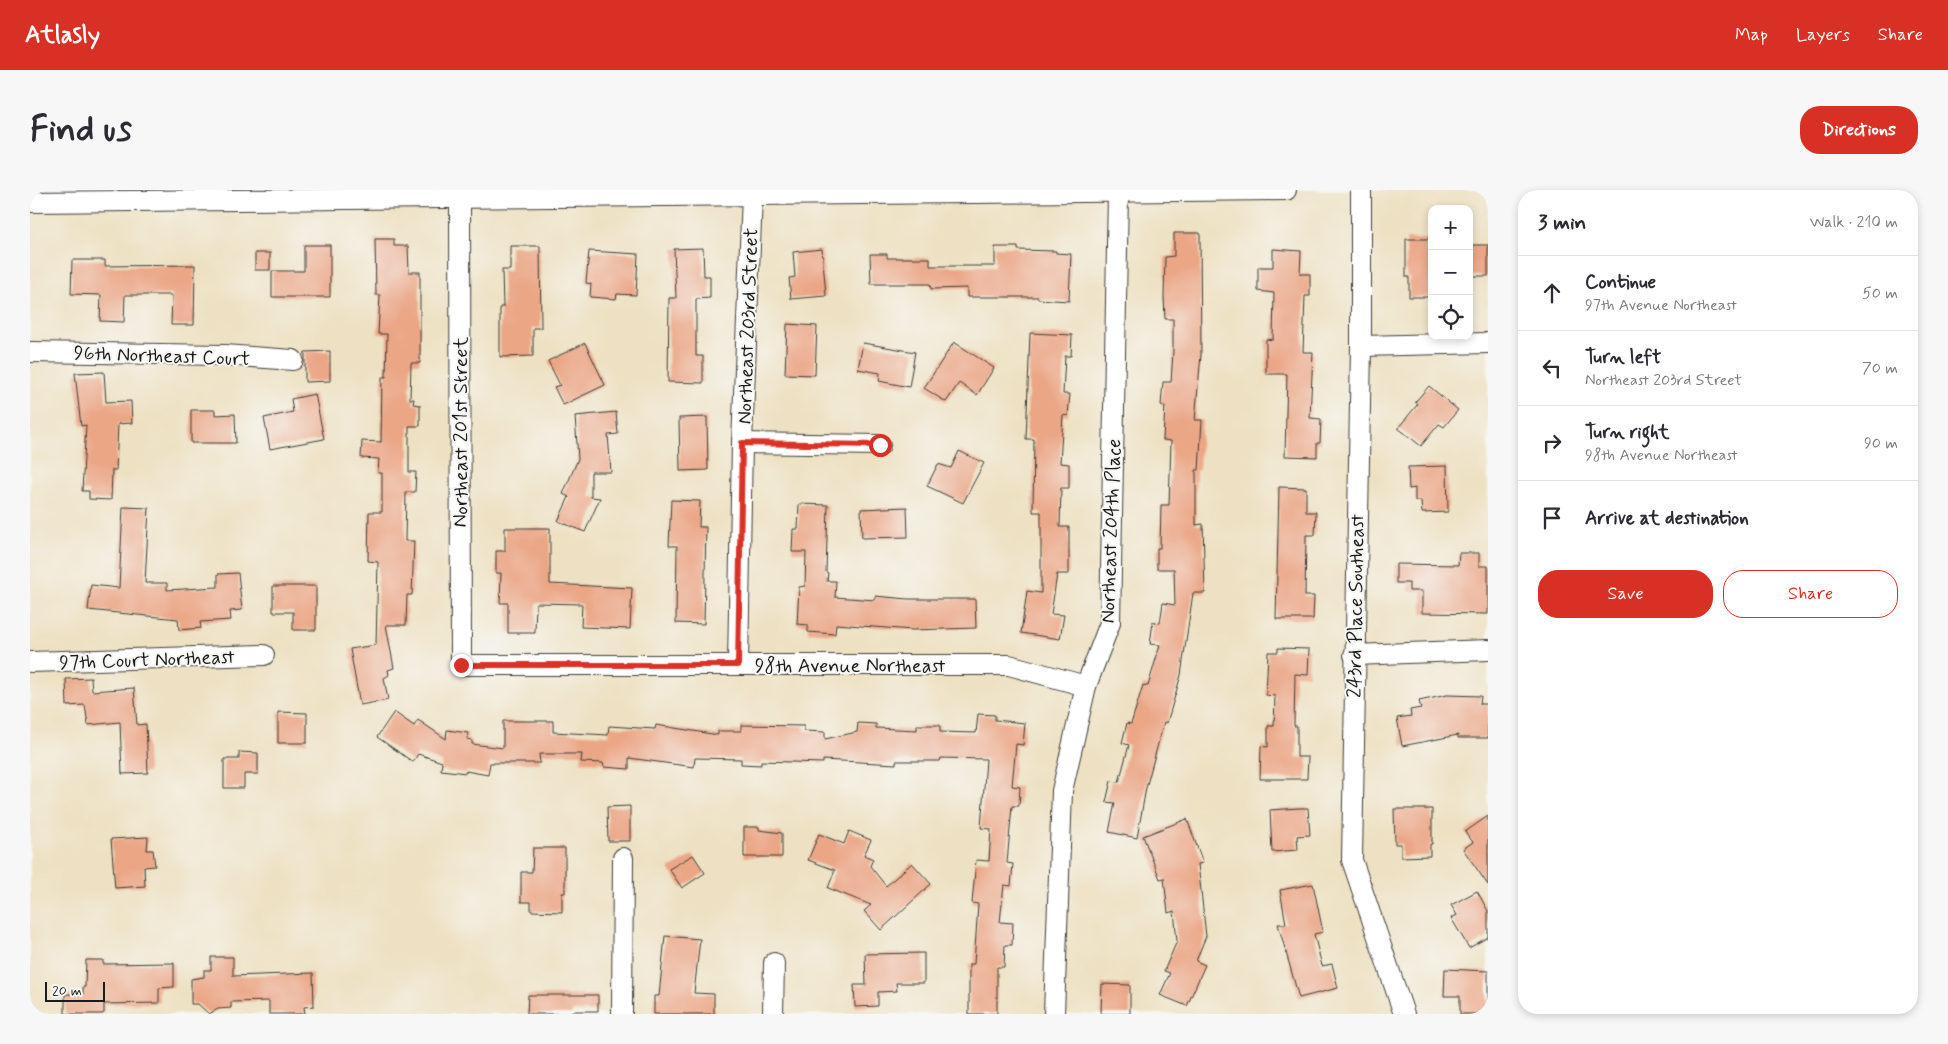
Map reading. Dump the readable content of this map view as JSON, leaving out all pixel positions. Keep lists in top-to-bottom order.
{
  "streets": {
    "street": [
      "Northeast 203rd Street",
      "96th Northeast Court",
      "Northeast 201st Street",
      "Northeast 204th Place",
      "243rd Place Southeast",
      "97th Court Northeast",
      "98th Avenue Northeast"
    ]
  },
  "crossings": [
    ["Northeast 203rd Street", "98th Avenue Northeast"],
    ["Northeast 201st Street", "98th Avenue Northeast"],
    ["Northeast 204th Place", "98th Avenue Northeast"]
  ],
  "scale_bar": "20 m",
  "page": {
    "header": "Atlasly",
    "nav": ["Map", "Layers", "Share"],
    "buttons": [
      "Directions",
      ["Save", "Share"]
    ],
    "title": "Find us",
    "heading": ["3 min", "Walk · 210 m"],
    "map_buttons": ["+", "−"],
    "list": [
      ["Continue", "97th Avenue Northeast", "50 m"],
      ["Turn left", "Northeast 203rd Street", "70 m"],
      ["Turn right", "98th Avenue Northeast", "90 m"],
      "Arrive at destination"
    ],
    "scale": "20 m"
  }
}
